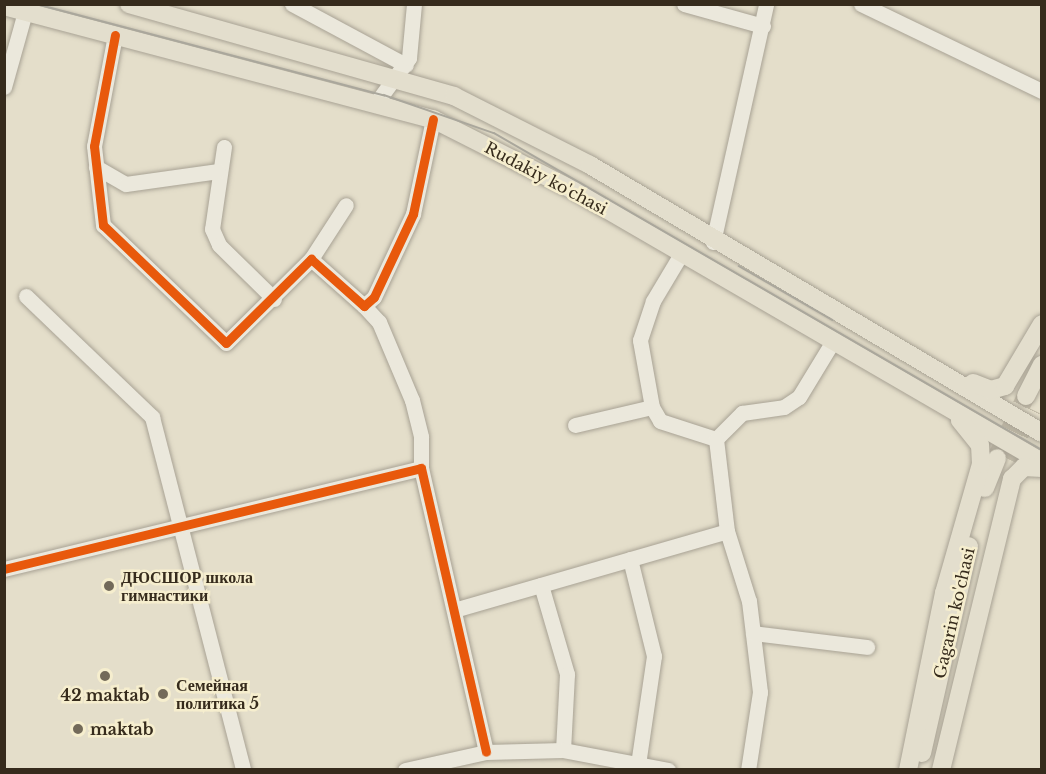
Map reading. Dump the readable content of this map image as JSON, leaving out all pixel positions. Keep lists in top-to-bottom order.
{
  "streets": {
    "main road": ["Rudakiy ko'chasi", "Gagarin ko'chasi"]
  },
  "places": [
    "ДЮСШОР школа гимнастики",
    "42 maktab",
    "Семейная политика 5",
    "maktab"
  ]
}
